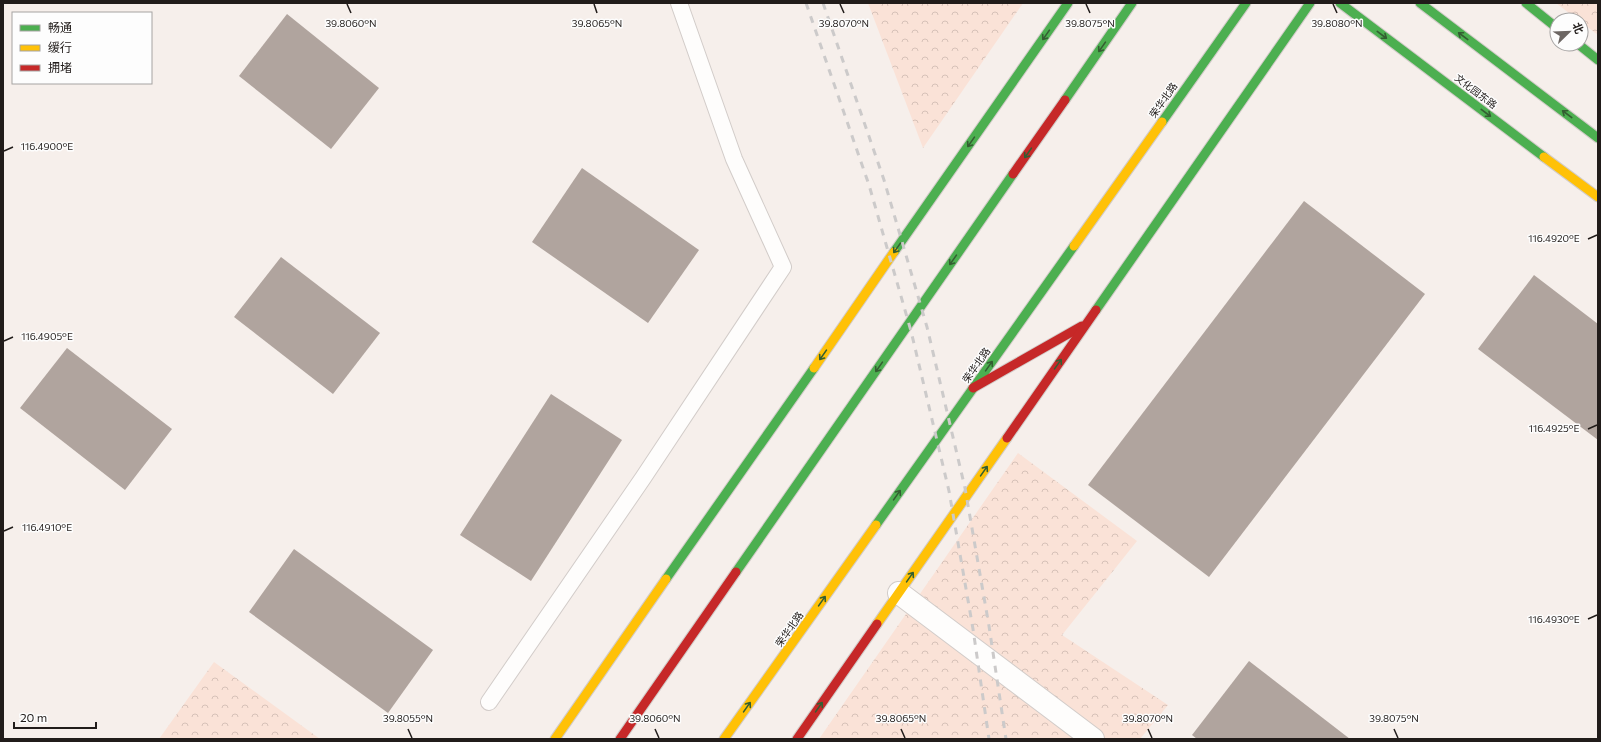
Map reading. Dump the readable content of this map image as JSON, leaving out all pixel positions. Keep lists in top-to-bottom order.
{
  "streets": {
    "main road": ["文化园东路", "荣华北路"]
  },
  "legend": ["畅通", "缓行", "拥堵"],
  "scale_bar": "20 m",
  "north": "top right",
  "coordinates": [
    "39.8060°N",
    "39.8065°N",
    "39.8070°N",
    "39.8075°N",
    "39.8080°N",
    "116.4900°E",
    "116.4920°E",
    "116.4905°E",
    "116.4925°E",
    "116.4910°E",
    "116.4930°E",
    "39.8055°N"
  ]
}
